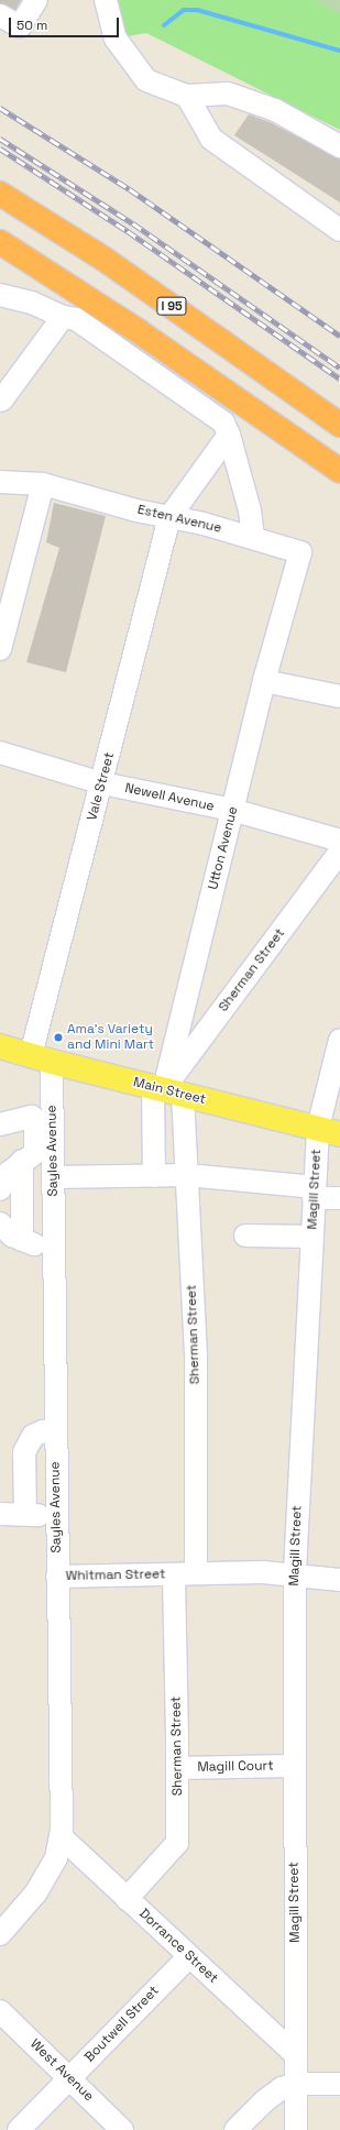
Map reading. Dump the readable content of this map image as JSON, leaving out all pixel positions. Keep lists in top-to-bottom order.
{
  "streets": {
    "highway": ["I 95"],
    "main road": ["Main Street"],
    "street": [
      "Esten Avenue",
      "Vale Street",
      "Newell Avenue",
      "Utton Avenue",
      "Sherman Street",
      "Sayles Avenue",
      "Magill Street",
      "Whitman Street",
      "Magill Court",
      "Dorrance Street",
      "Boutwell Street",
      "West Avenue"
    ]
  },
  "crossings": [
    ["Esten Avenue", "Vale Street"],
    ["Esten Avenue", "Utton Avenue"],
    ["Vale Street", "Newell Avenue"],
    ["Vale Street", "Main Street"],
    ["Vale Street", "Sayles Avenue"],
    ["Newell Avenue", "Utton Avenue"],
    ["Utton Avenue", "Sherman Street"],
    ["Utton Avenue", "Main Street"],
    ["Sherman Street", "Main Street"],
    ["Sherman Street", "Whitman Street"],
    ["Sherman Street", "Magill Court"],
    ["Sherman Street", "Dorrance Street"],
    ["Main Street", "Sayles Avenue"],
    ["Main Street", "Magill Street"],
    ["Sayles Avenue", "Whitman Street"],
    ["Sayles Avenue", "Dorrance Street"],
    ["Magill Street", "Magill Court"],
    ["Magill Street", "Dorrance Street"],
    ["Dorrance Street", "Boutwell Street"],
    ["Boutwell Street", "West Avenue"]
  ],
  "places": ["Ama's Variety and Mini Mart"],
  "scale_bar": "50 m"
}
